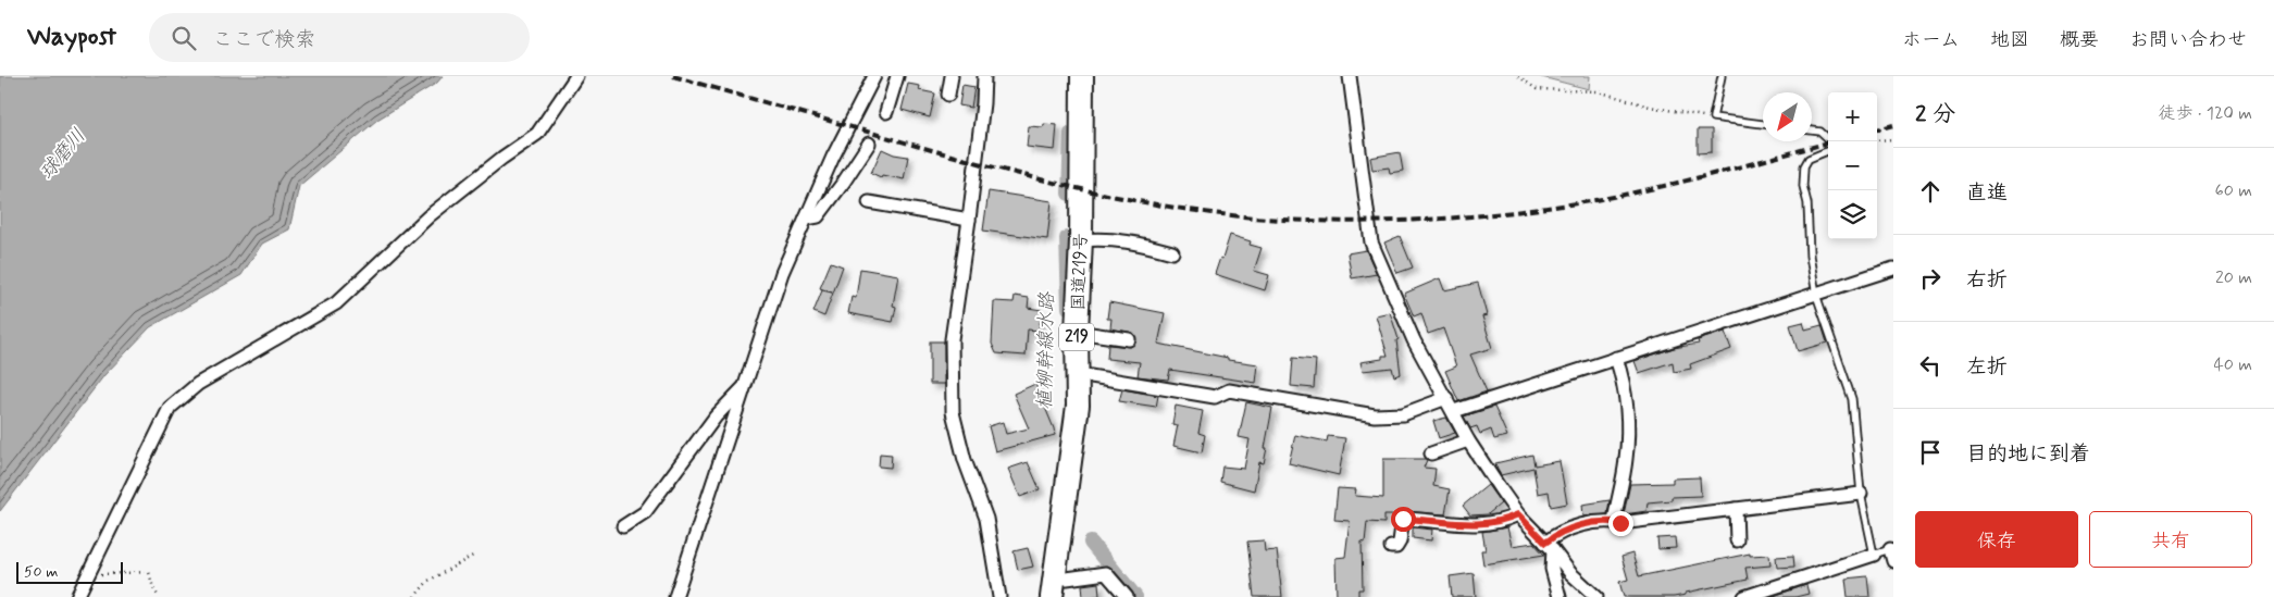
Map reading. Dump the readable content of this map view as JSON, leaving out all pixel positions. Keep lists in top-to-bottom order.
{
  "streets": {
    "highway": ["国道219号", "219"]
  },
  "water": ["球磨川", "植柳幹線水路"],
  "scale_bar": "50 m",
  "north": "bottom left",
  "page": {
    "header": "Waypost",
    "search": "ここで検索",
    "nav": [
      "ホーム",
      "地図",
      "概要",
      "お問い合わせ"
    ],
    "heading": ["2 分", "徒歩 · 120 m"],
    "map_buttons": ["+", "−"],
    "list": [
      ["直進", "60 m"],
      ["右折", "20 m"],
      ["左折", "40 m"],
      "目的地に到着"
    ],
    "buttons": ["保存", "共有"],
    "scale": "50 m"
  }
}
